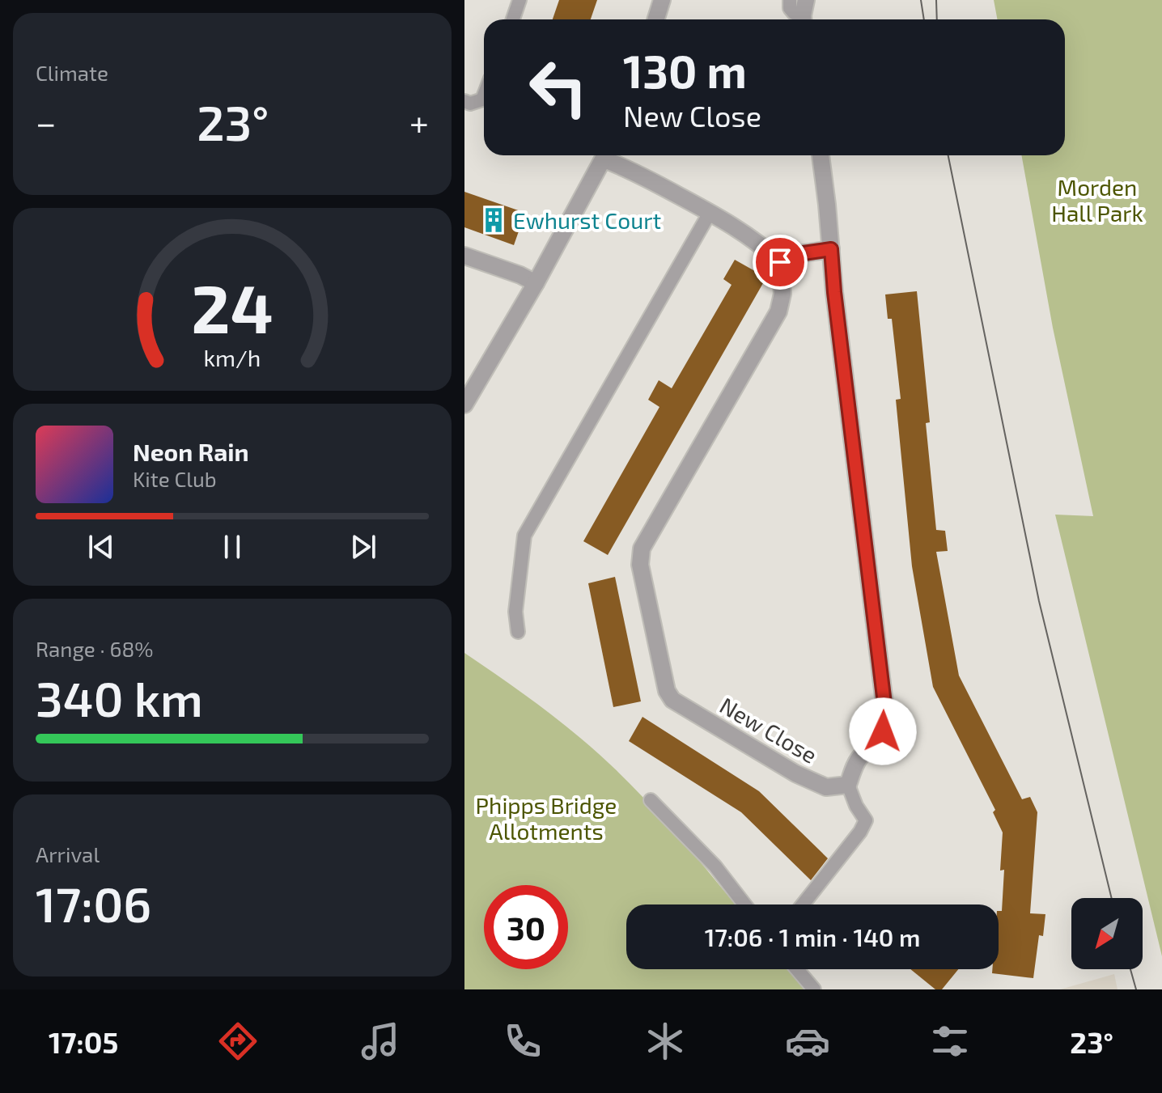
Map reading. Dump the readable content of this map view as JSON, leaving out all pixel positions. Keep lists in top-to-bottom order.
{
  "streets": {
    "street": ["New Close"]
  },
  "parks": ["Morden Hall Park", "Phipps Bridge Allotments"],
  "places": {
    "building": ["Ewhurst Court"]
  },
  "north": "bottom left",
  "page": {
    "tile": [
      "Climate",
      ["Range · 68%", "340 km"],
      ["Arrival", "17:06"]
    ],
    "turn": ["130 m", "New Close"],
    "heat": ["−", "23°", "+"],
    "song": ["Neon Rain", "Kite Club"],
    "limit": "30",
    "trip": "17:06 · 1 min · 140 m",
    "tabs": ["17:05", "23°"],
    "gauge": ["24", "km/h"]
  }
}
